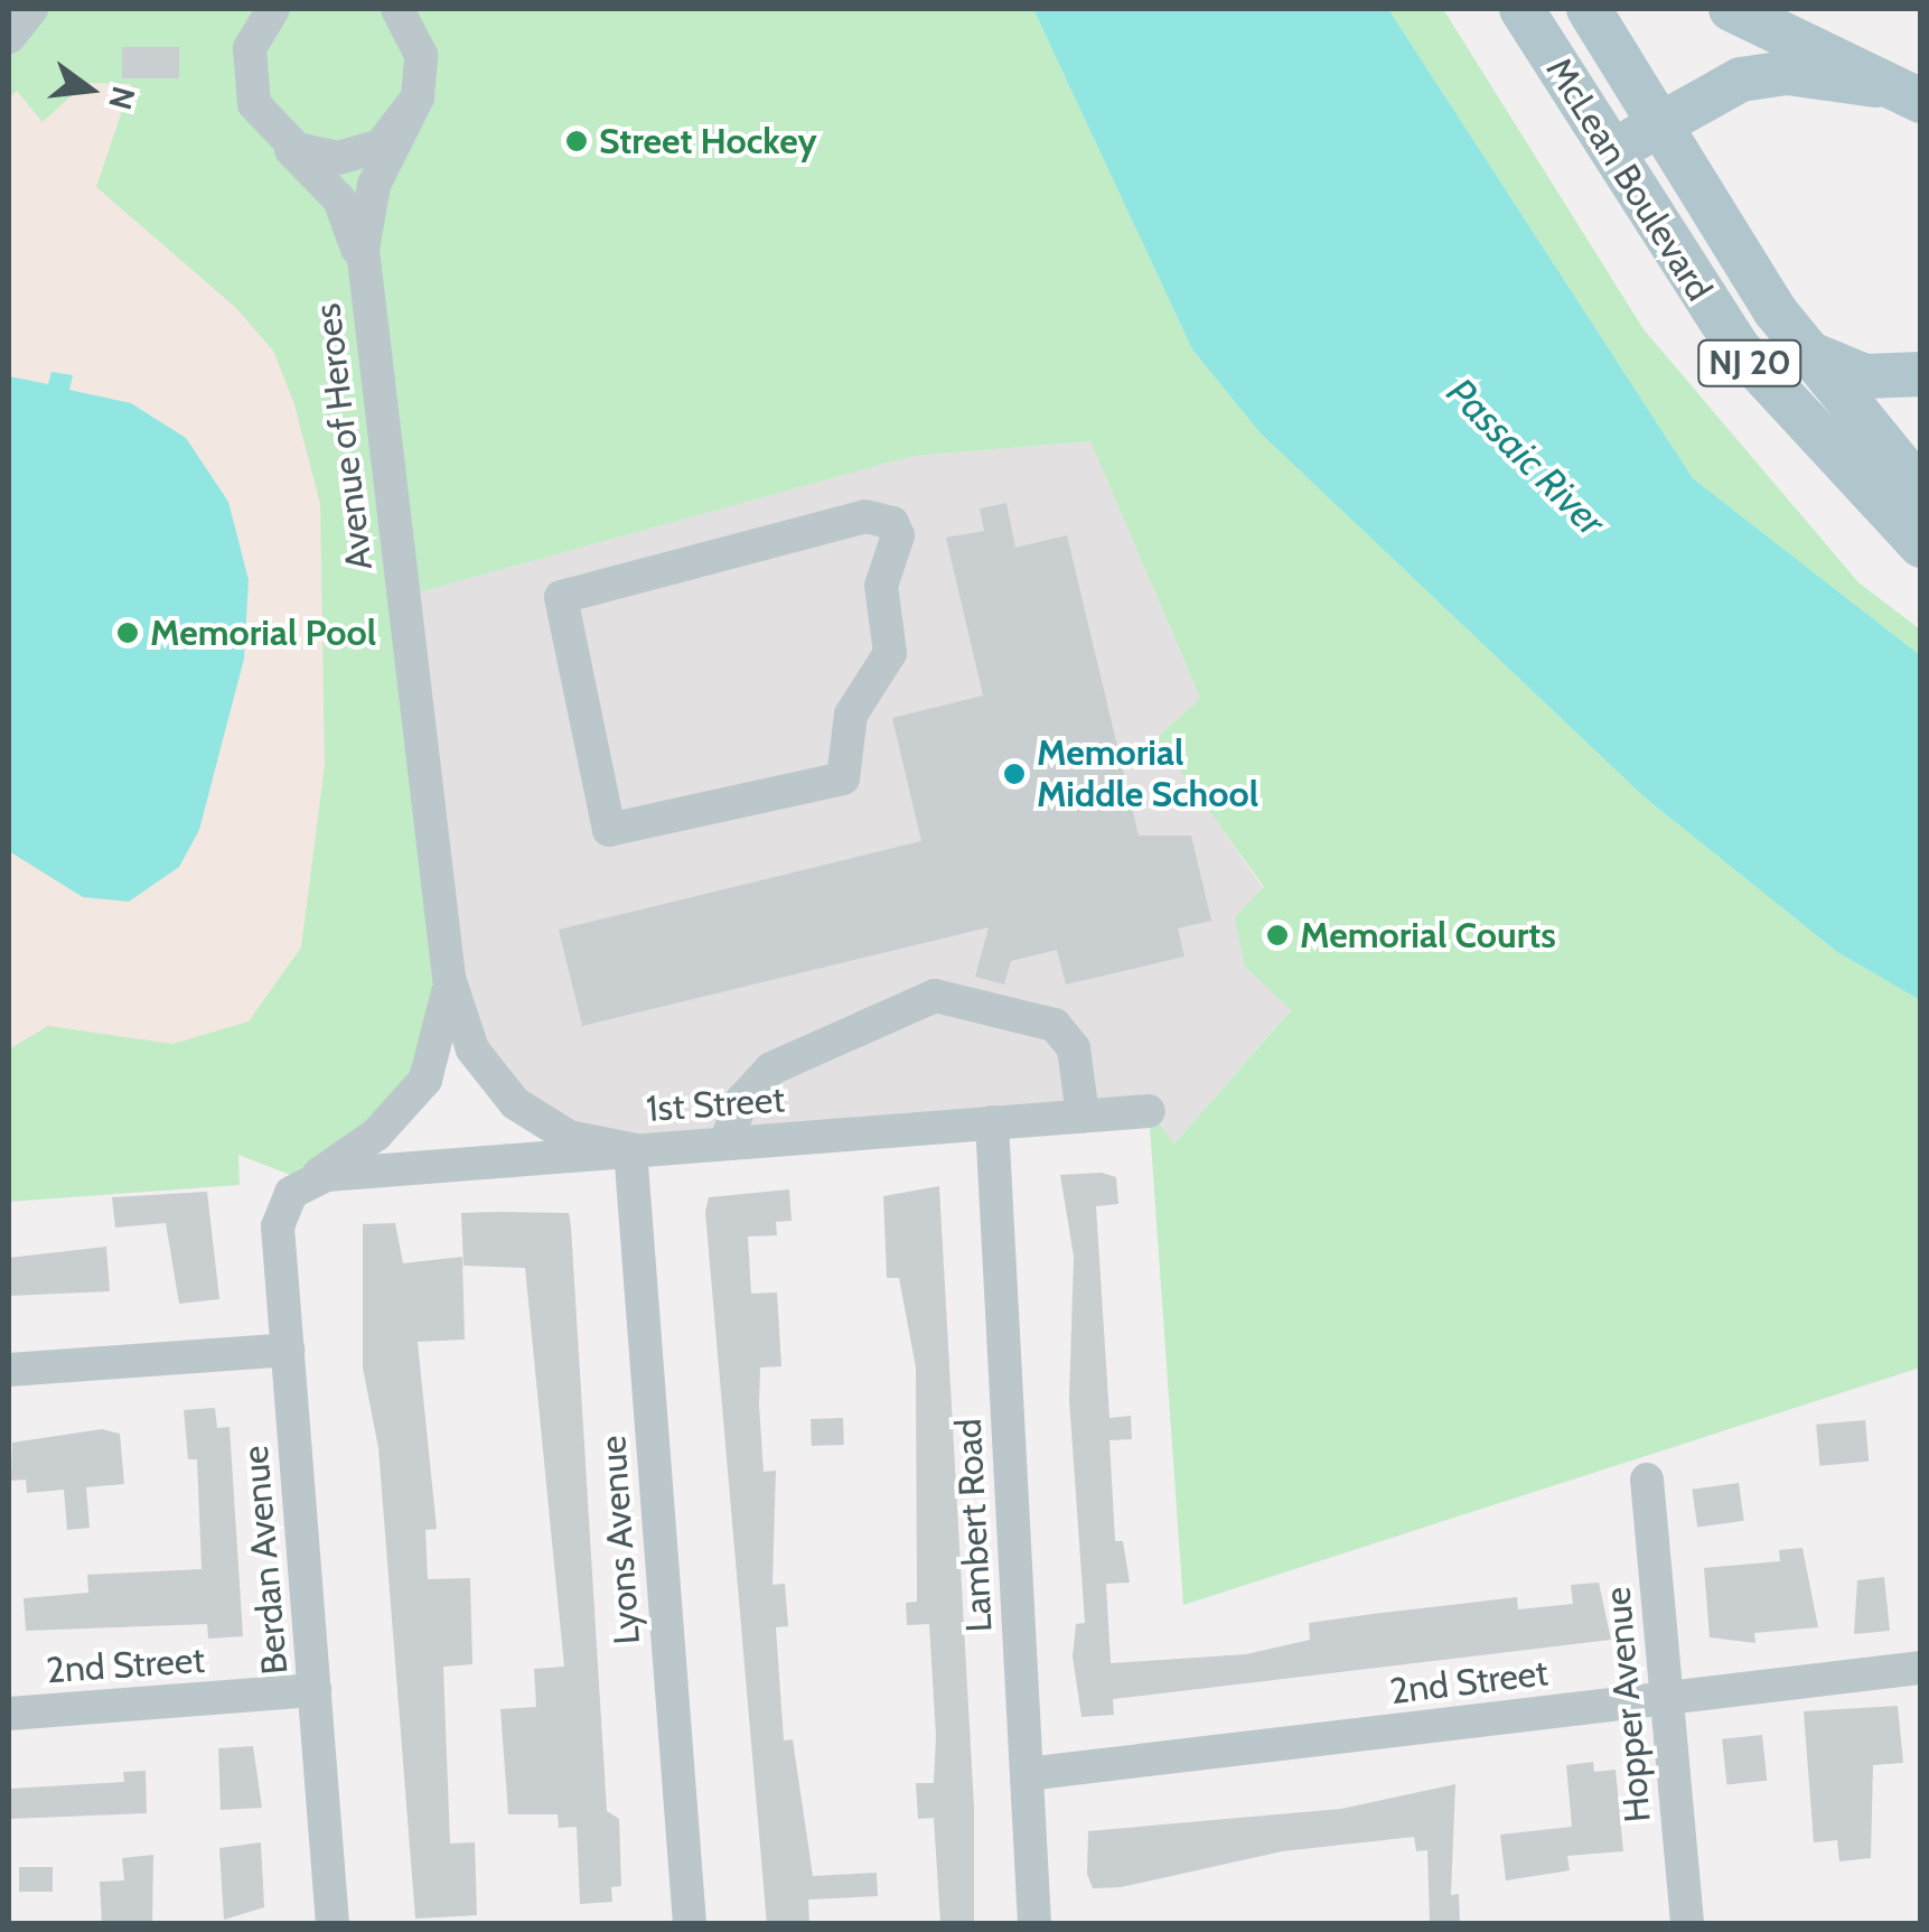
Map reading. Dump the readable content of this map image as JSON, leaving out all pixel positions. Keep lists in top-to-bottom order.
{
  "streets": {
    "main road": ["McLean Boulevard", "NJ 20"],
    "street": [
      "Avenue of Heroes",
      "1st Street",
      "Lambert Road",
      "Lyons Avenue",
      "Berdan Avenue",
      "2nd Street",
      "Hopper Avenue"
    ]
  },
  "crossings": [
    ["Avenue of Heroes", "1st Street"],
    ["Avenue of Heroes", "Lyons Avenue"],
    ["Avenue of Heroes", "Berdan Avenue"],
    ["1st Street", "Lambert Road"],
    ["1st Street", "Lyons Avenue"],
    ["1st Street", "Berdan Avenue"],
    ["Lambert Road", "2nd Street"],
    ["Berdan Avenue", "2nd Street"],
    ["2nd Street", "Hopper Avenue"]
  ],
  "water": ["Passaic River"],
  "places": [
    "Street Hockey",
    "Memorial Pool",
    "Memorial Middle School",
    "Memorial Courts"
  ],
  "north": "right"
}
